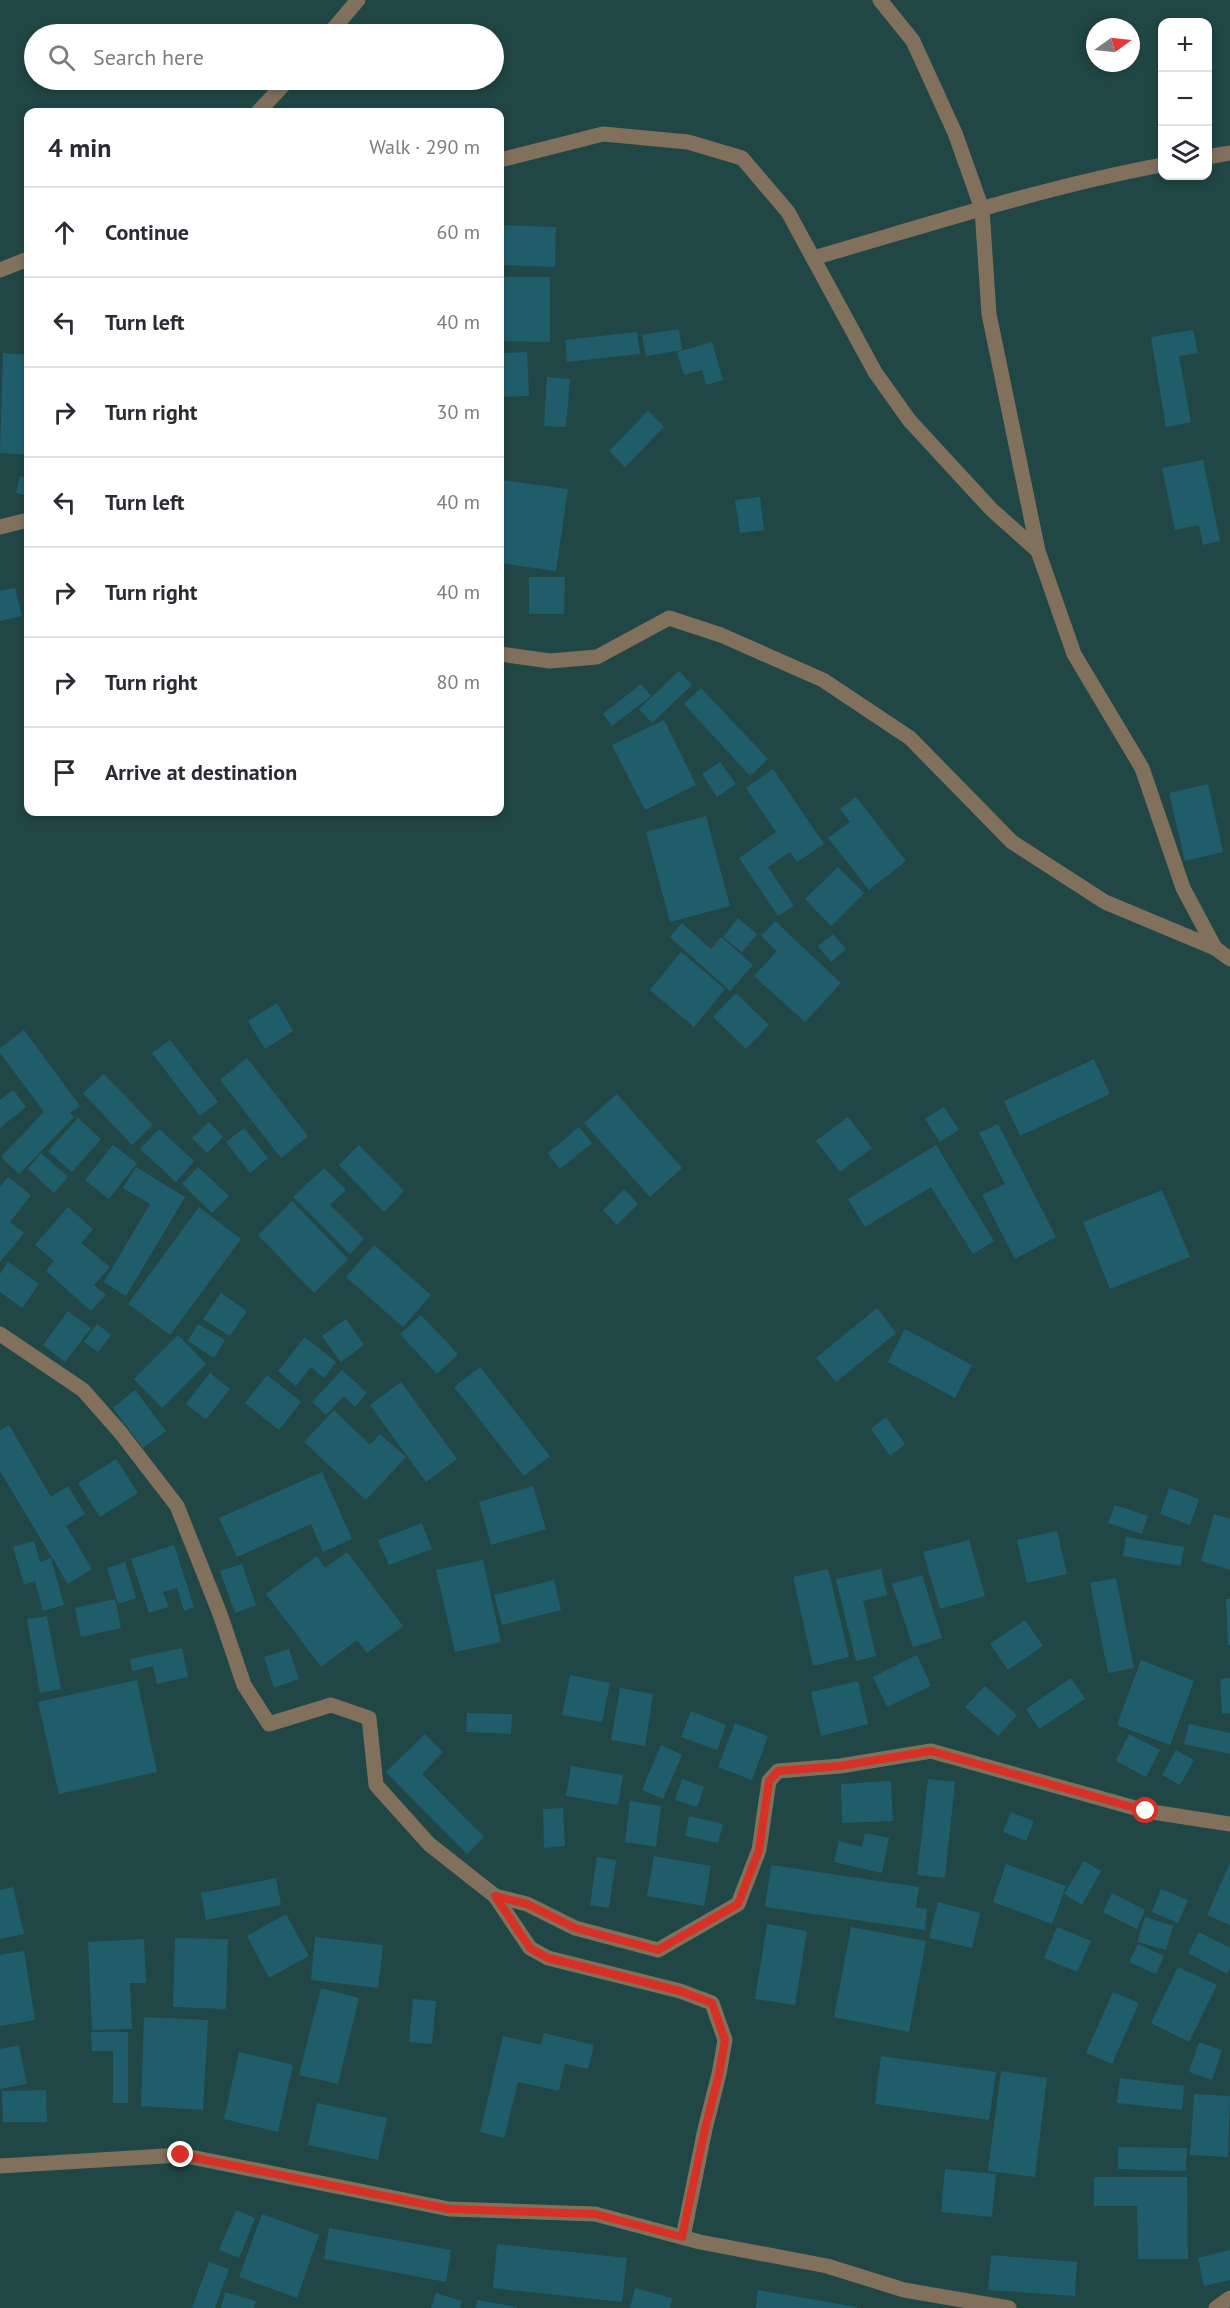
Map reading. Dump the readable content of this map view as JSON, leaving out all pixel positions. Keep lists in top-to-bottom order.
{
  "north": "right",
  "page": {
    "map_buttons": ["+", "−"],
    "search": "Search here",
    "heading": ["4 min", "Walk · 290 m"],
    "list": [
      ["Continue", "60 m"],
      ["Turn left", "40 m"],
      ["Turn right", "30 m"],
      ["Turn left", "40 m"],
      ["Turn right", "40 m"],
      ["Turn right", "80 m"],
      "Arrive at destination"
    ]
  }
}
